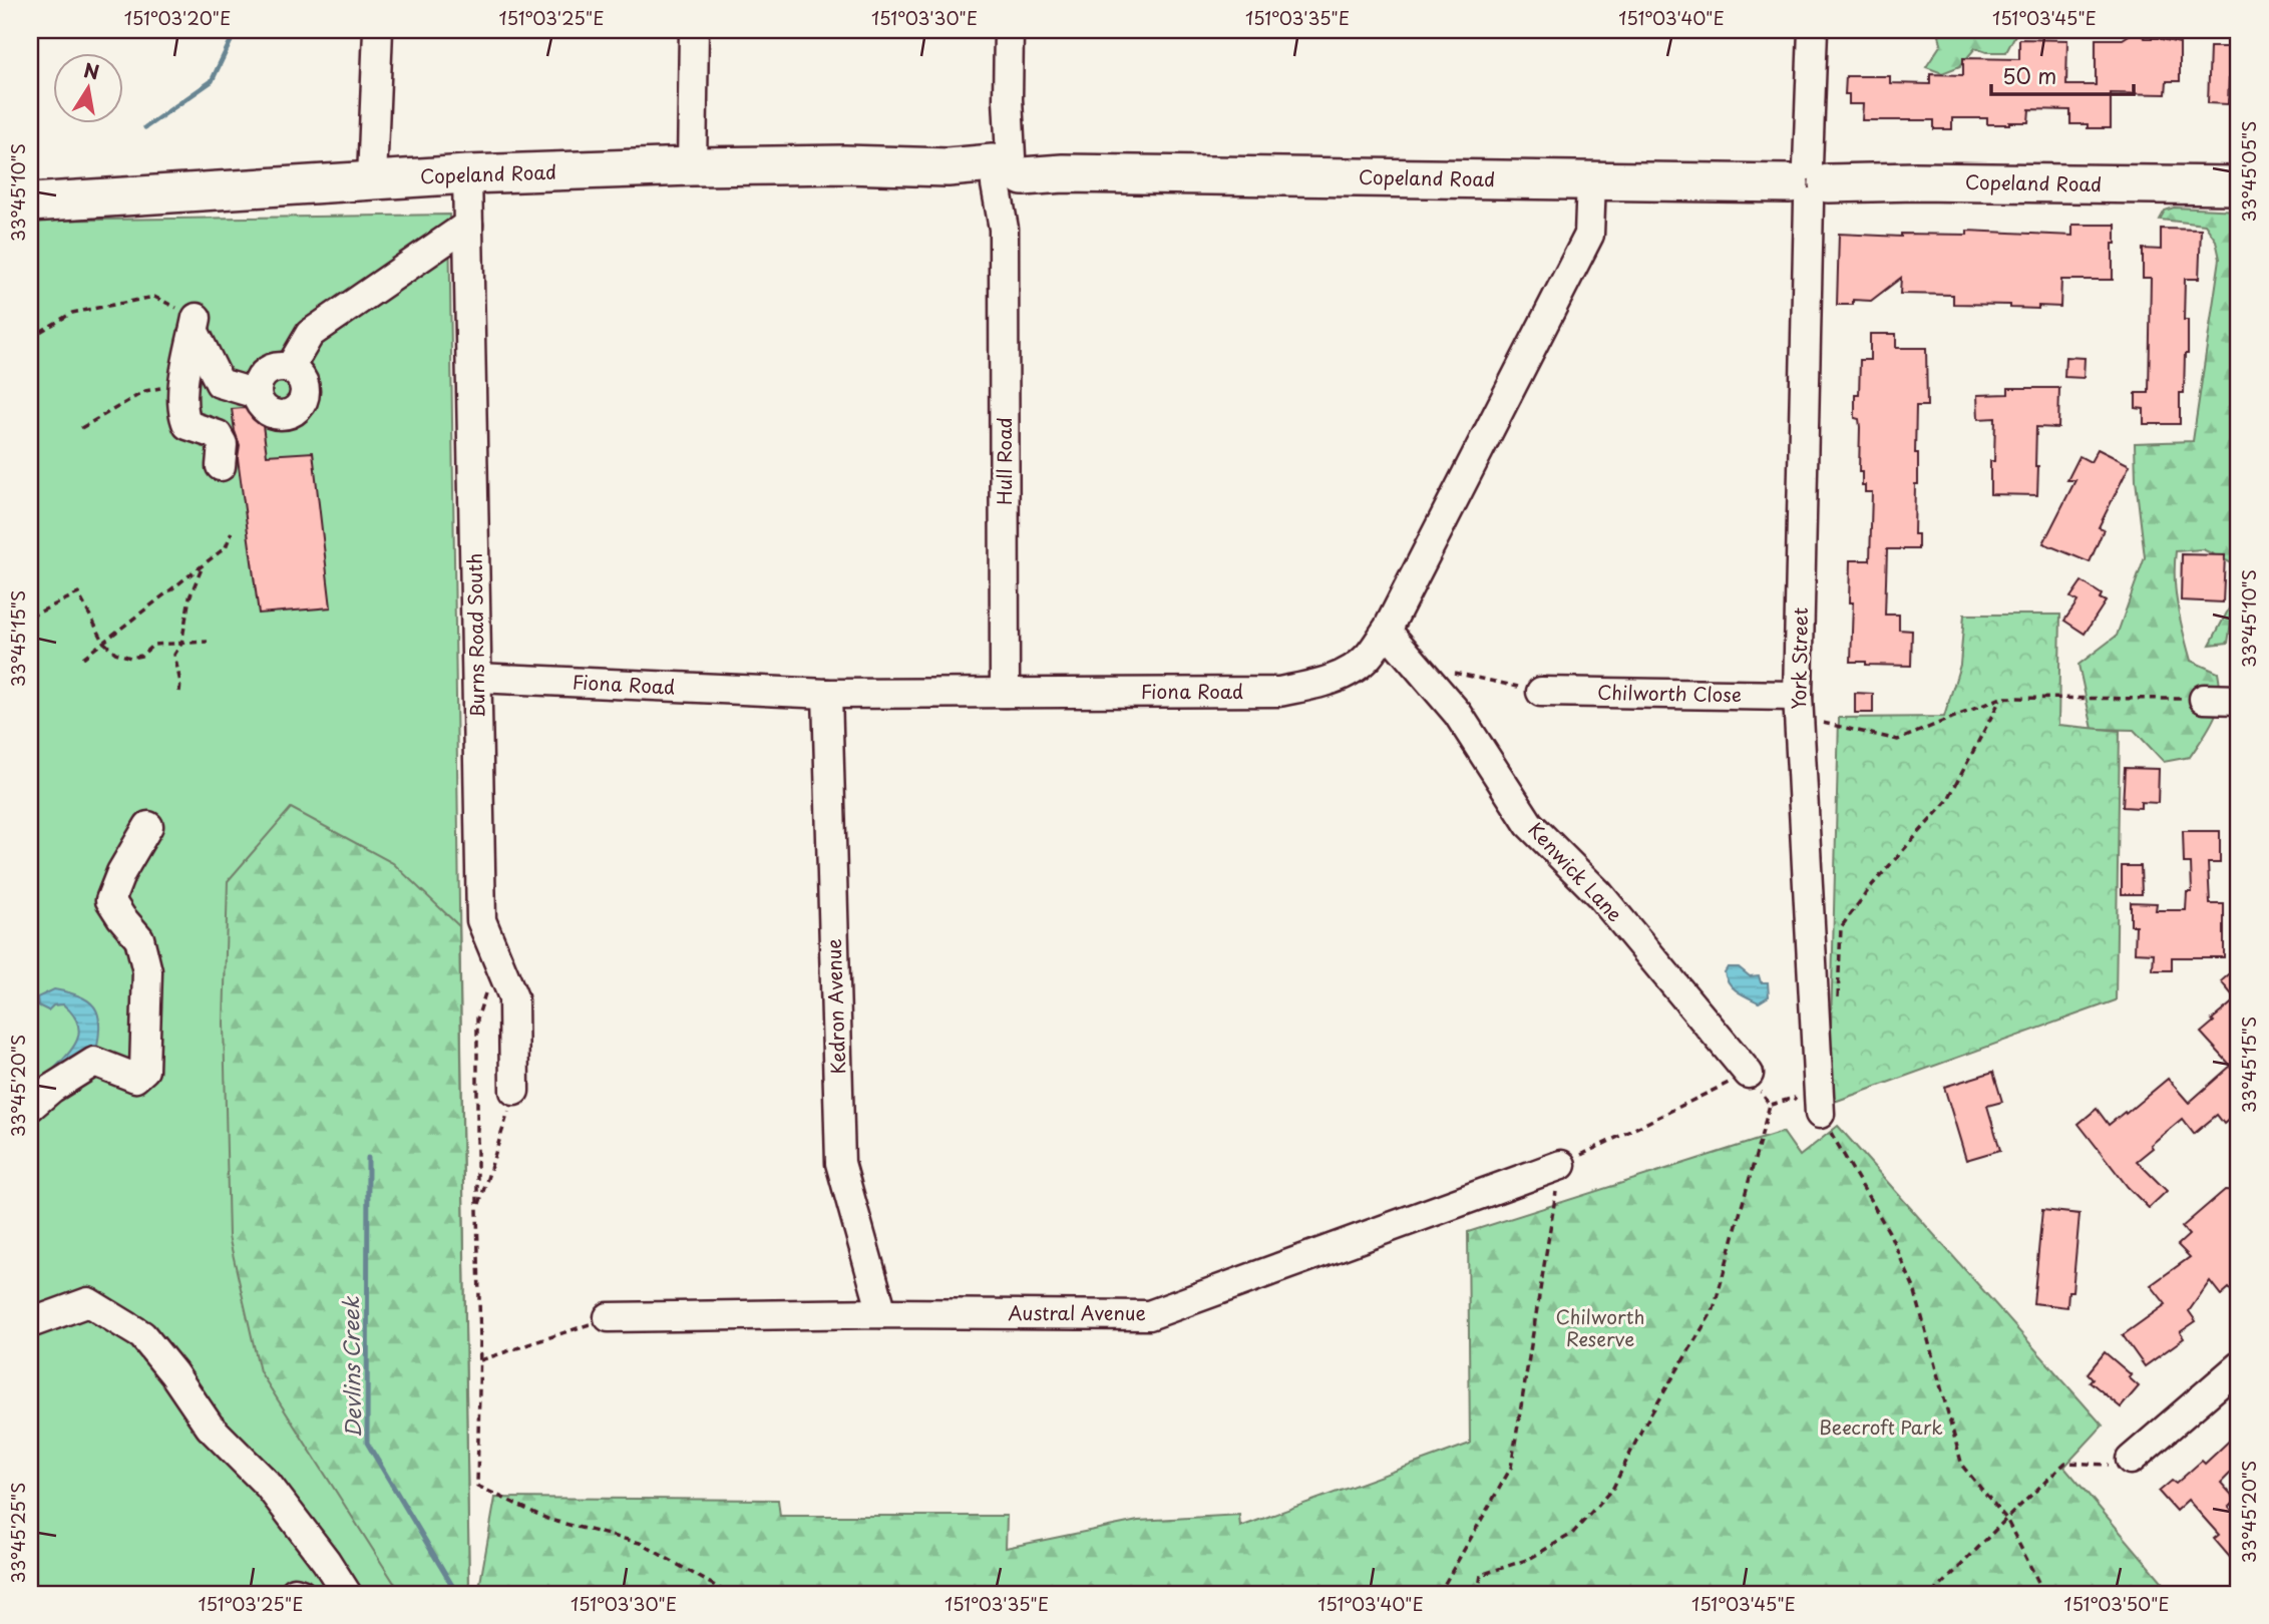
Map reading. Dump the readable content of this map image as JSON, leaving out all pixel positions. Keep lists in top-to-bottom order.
{
  "streets": {
    "main road": ["Copeland Road"],
    "street": [
      "Hull Road",
      "Burns Road South",
      "York Street",
      "Fiona Road",
      "Chilworth Close",
      "Kenwick Lane",
      "Kedron Avenue",
      "Austral Avenue"
    ]
  },
  "crossings": [
    ["Copeland Road", "Hull Road"],
    ["Copeland Road", "Burns Road South"],
    ["Copeland Road", "York Street"],
    ["Copeland Road", "Fiona Road"],
    ["Hull Road", "Fiona Road"],
    ["Burns Road South", "Fiona Road"],
    ["York Street", "Chilworth Close"],
    ["Fiona Road", "Kenwick Lane"],
    ["Fiona Road", "Kedron Avenue"],
    ["Kedron Avenue", "Austral Avenue"]
  ],
  "water": ["Devlins Creek"],
  "parks": ["Chilworth Reserve", "Beecroft Park"],
  "scale_bar": "50 m",
  "north": "top",
  "coordinates": [
    "151°03'20\"E",
    "151°03'25\"E",
    "151°03'30\"E",
    "151°03'35\"E",
    "151°03'40\"E",
    "151°03'45\"E",
    "33°45'05\"S",
    "33°45'10\"S",
    "33°45'15\"S",
    "33°45'20\"S",
    "33°45'25\"S",
    "151°03'50\"E"
  ]
}
